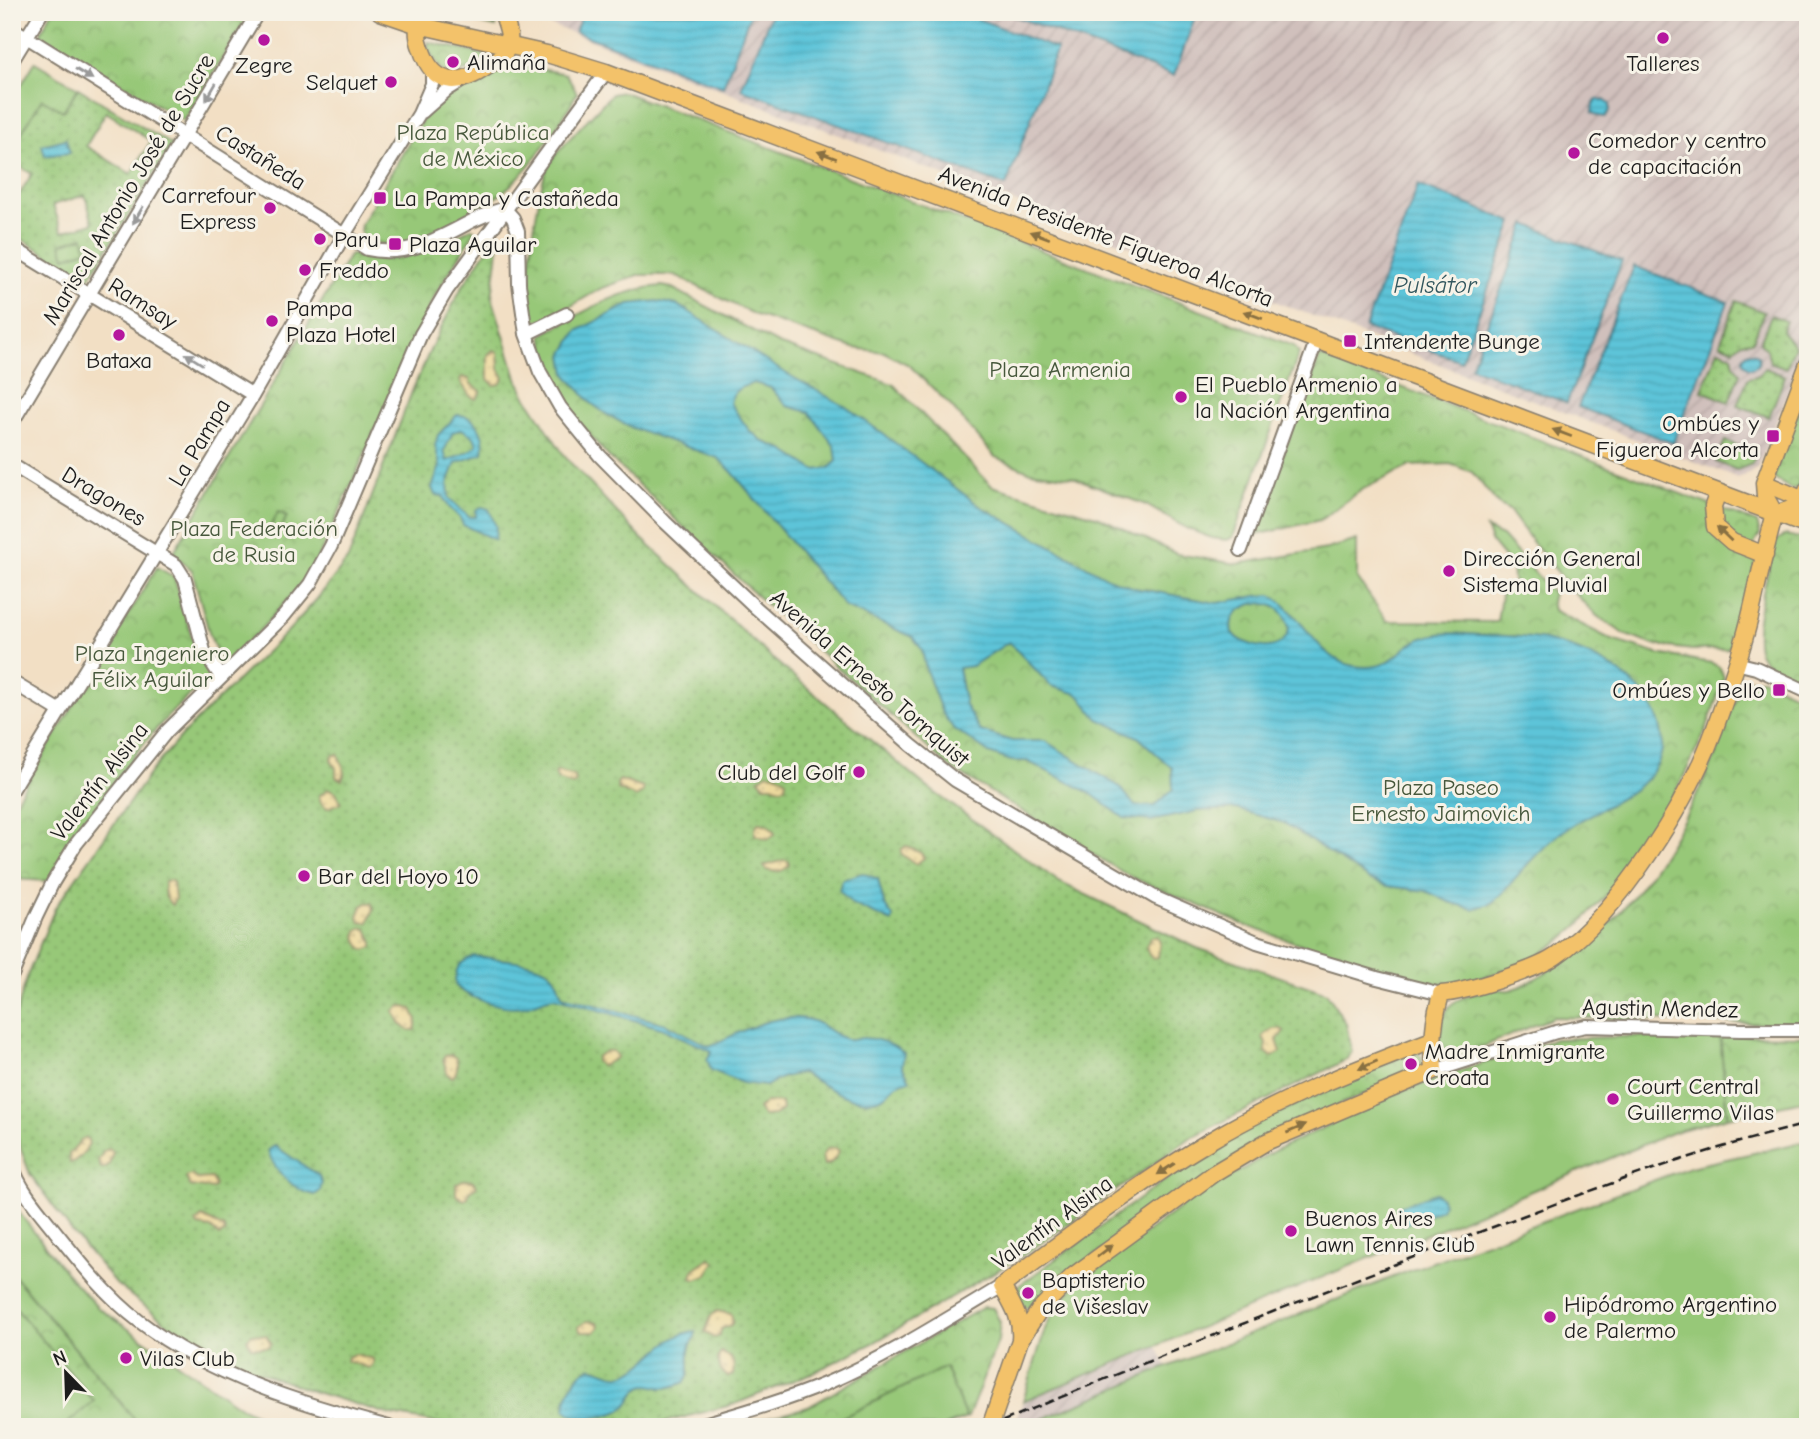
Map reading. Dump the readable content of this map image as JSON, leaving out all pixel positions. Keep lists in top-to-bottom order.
{
  "streets": {
    "main road": ["Avenida Presidente Figueroa Alcorta", "Valentín Alsina"],
    "street": [
      "Castañeda",
      "Mariscal Antonio José de Sucre",
      "Ramsay",
      "La Pampa",
      "Dragones",
      "Avenida Ernesto Tornquist",
      "Agustin Mendez"
    ]
  },
  "crossings": [
    ["Castañeda", "Mariscal Antonio José de Sucre"],
    ["Castañeda", "La Pampa"],
    ["Castañeda", "Avenida Ernesto Tornquist"],
    ["Castañeda", "Valentín Alsina"],
    ["Mariscal Antonio José de Sucre", "Ramsay"],
    ["Avenida Presidente Figueroa Alcorta", "Valentín Alsina"],
    ["Ramsay", "La Pampa"],
    ["La Pampa", "Dragones"],
    ["Dragones", "Valentín Alsina"],
    ["Avenida Ernesto Tornquist", "Valentín Alsina"]
  ],
  "one_way": ["Mariscal Antonio José de Sucre", "Avenida Presidente Figueroa Alcorta", "Ramsay"],
  "water": ["Pulsátor"],
  "parks": [
    "Plaza República de México",
    "Plaza Armenia",
    "Plaza Federación de Rusia",
    "Plaza Ingeniero Félix Aguilar",
    "Plaza Paseo Ernesto Jaimovich"
  ],
  "places": {
    "other": [
      "Talleres",
      "Zegre",
      "Alimaña",
      "Selquet",
      "Comedor y centro de capacitación",
      "Carrefour Express",
      "Paru",
      "Freddo",
      "Pampa Plaza Hotel",
      "Bataxa",
      "El Pueblo Armenio a la Nación Argentina",
      "Dirección General Sistema Pluvial",
      "Club del Golf",
      "Bar del Hoyo 10",
      "Madre Inmigrante Croata",
      "Court Central Guillermo Vilas",
      "Buenos Aires Lawn Tennis Club",
      "Baptisterio de Višeslav",
      "Hipódromo Argentino de Palermo",
      "Vilas Club"
    ],
    "transit": [
      "La Pampa y Castañeda",
      "Plaza Aguilar",
      "Intendente Bunge",
      "Ombúes y Figueroa Alcorta",
      "Ombúes y Bello"
    ]
  },
  "north": "top left"
}
